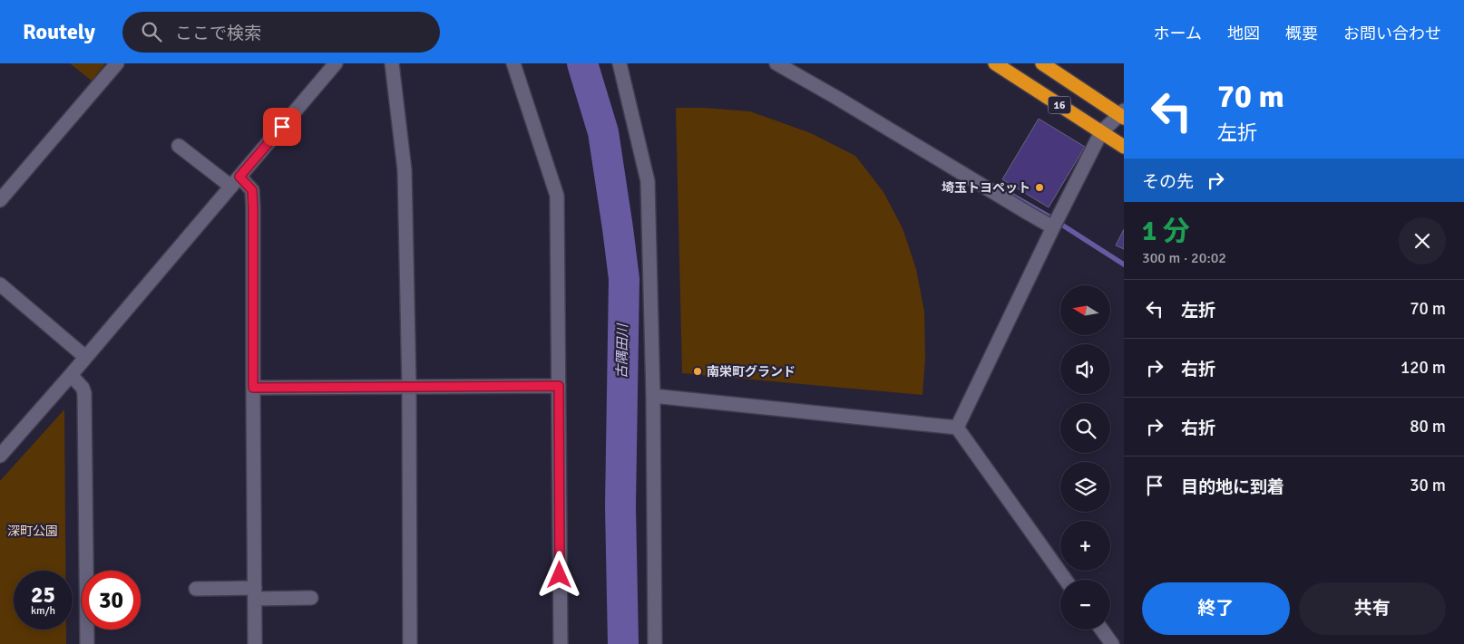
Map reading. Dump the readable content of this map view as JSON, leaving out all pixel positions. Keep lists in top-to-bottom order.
{
  "streets": {
    "highway": ["16"]
  },
  "water": ["古隅田川"],
  "parks": ["深町公園"],
  "places": ["埼玉トヨペット", "南栄町グランド"],
  "north": "left",
  "page": {
    "header": "Routely",
    "search": "ここで検索",
    "nav": [
      "ホーム",
      "地図",
      "概要",
      "お問い合わせ"
    ],
    "turn": ["70 m", "左折"],
    "then": "その先",
    "heading": ["1 分", "300 m · 20:02"],
    "list": [
      {
        "name": "左折",
        "value": "70 m"
      },
      {
        "name": "右折",
        "value": "120 m"
      },
      {
        "name": "右折",
        "value": "80 m"
      },
      {
        "name": "目的地に到着",
        "value": "30 m"
      }
    ],
    "map_buttons": ["+", "−"],
    "speed": "25 km/h",
    "limit": "30",
    "buttons": ["終了", "共有"]
  }
}
